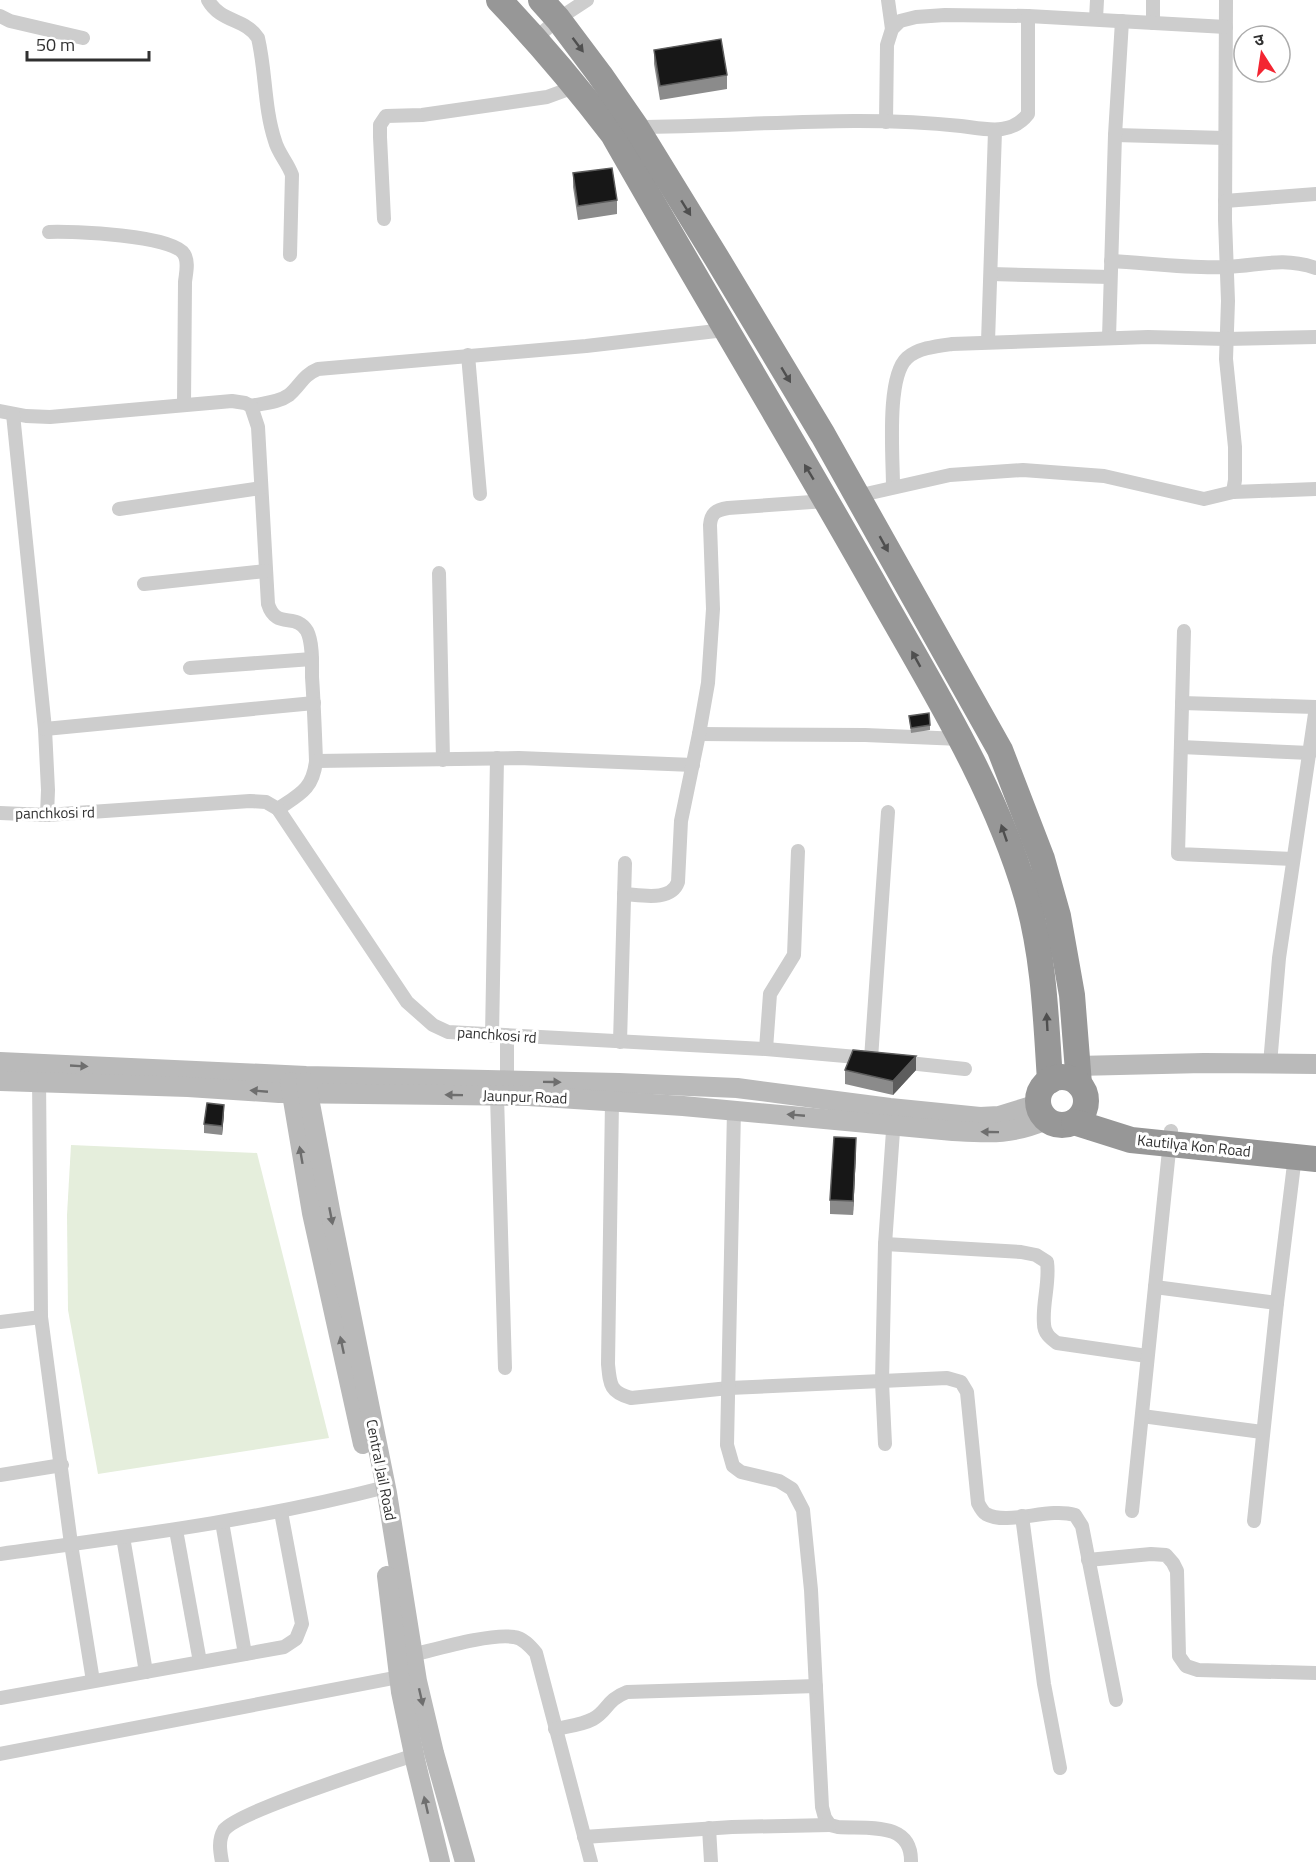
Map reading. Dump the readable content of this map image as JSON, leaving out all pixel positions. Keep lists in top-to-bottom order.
{
  "streets": {
    "highway": ["Kautilya Kon Road"],
    "street": ["panchkosi rd", "Jaunpur Road", "Central Jail Road"]
  },
  "crossings": [
    ["Jaunpur Road", "Kautilya Kon Road"],
    ["Jaunpur Road", "Central Jail Road"]
  ],
  "scale_bar": "50 m",
  "north": "top"
}
